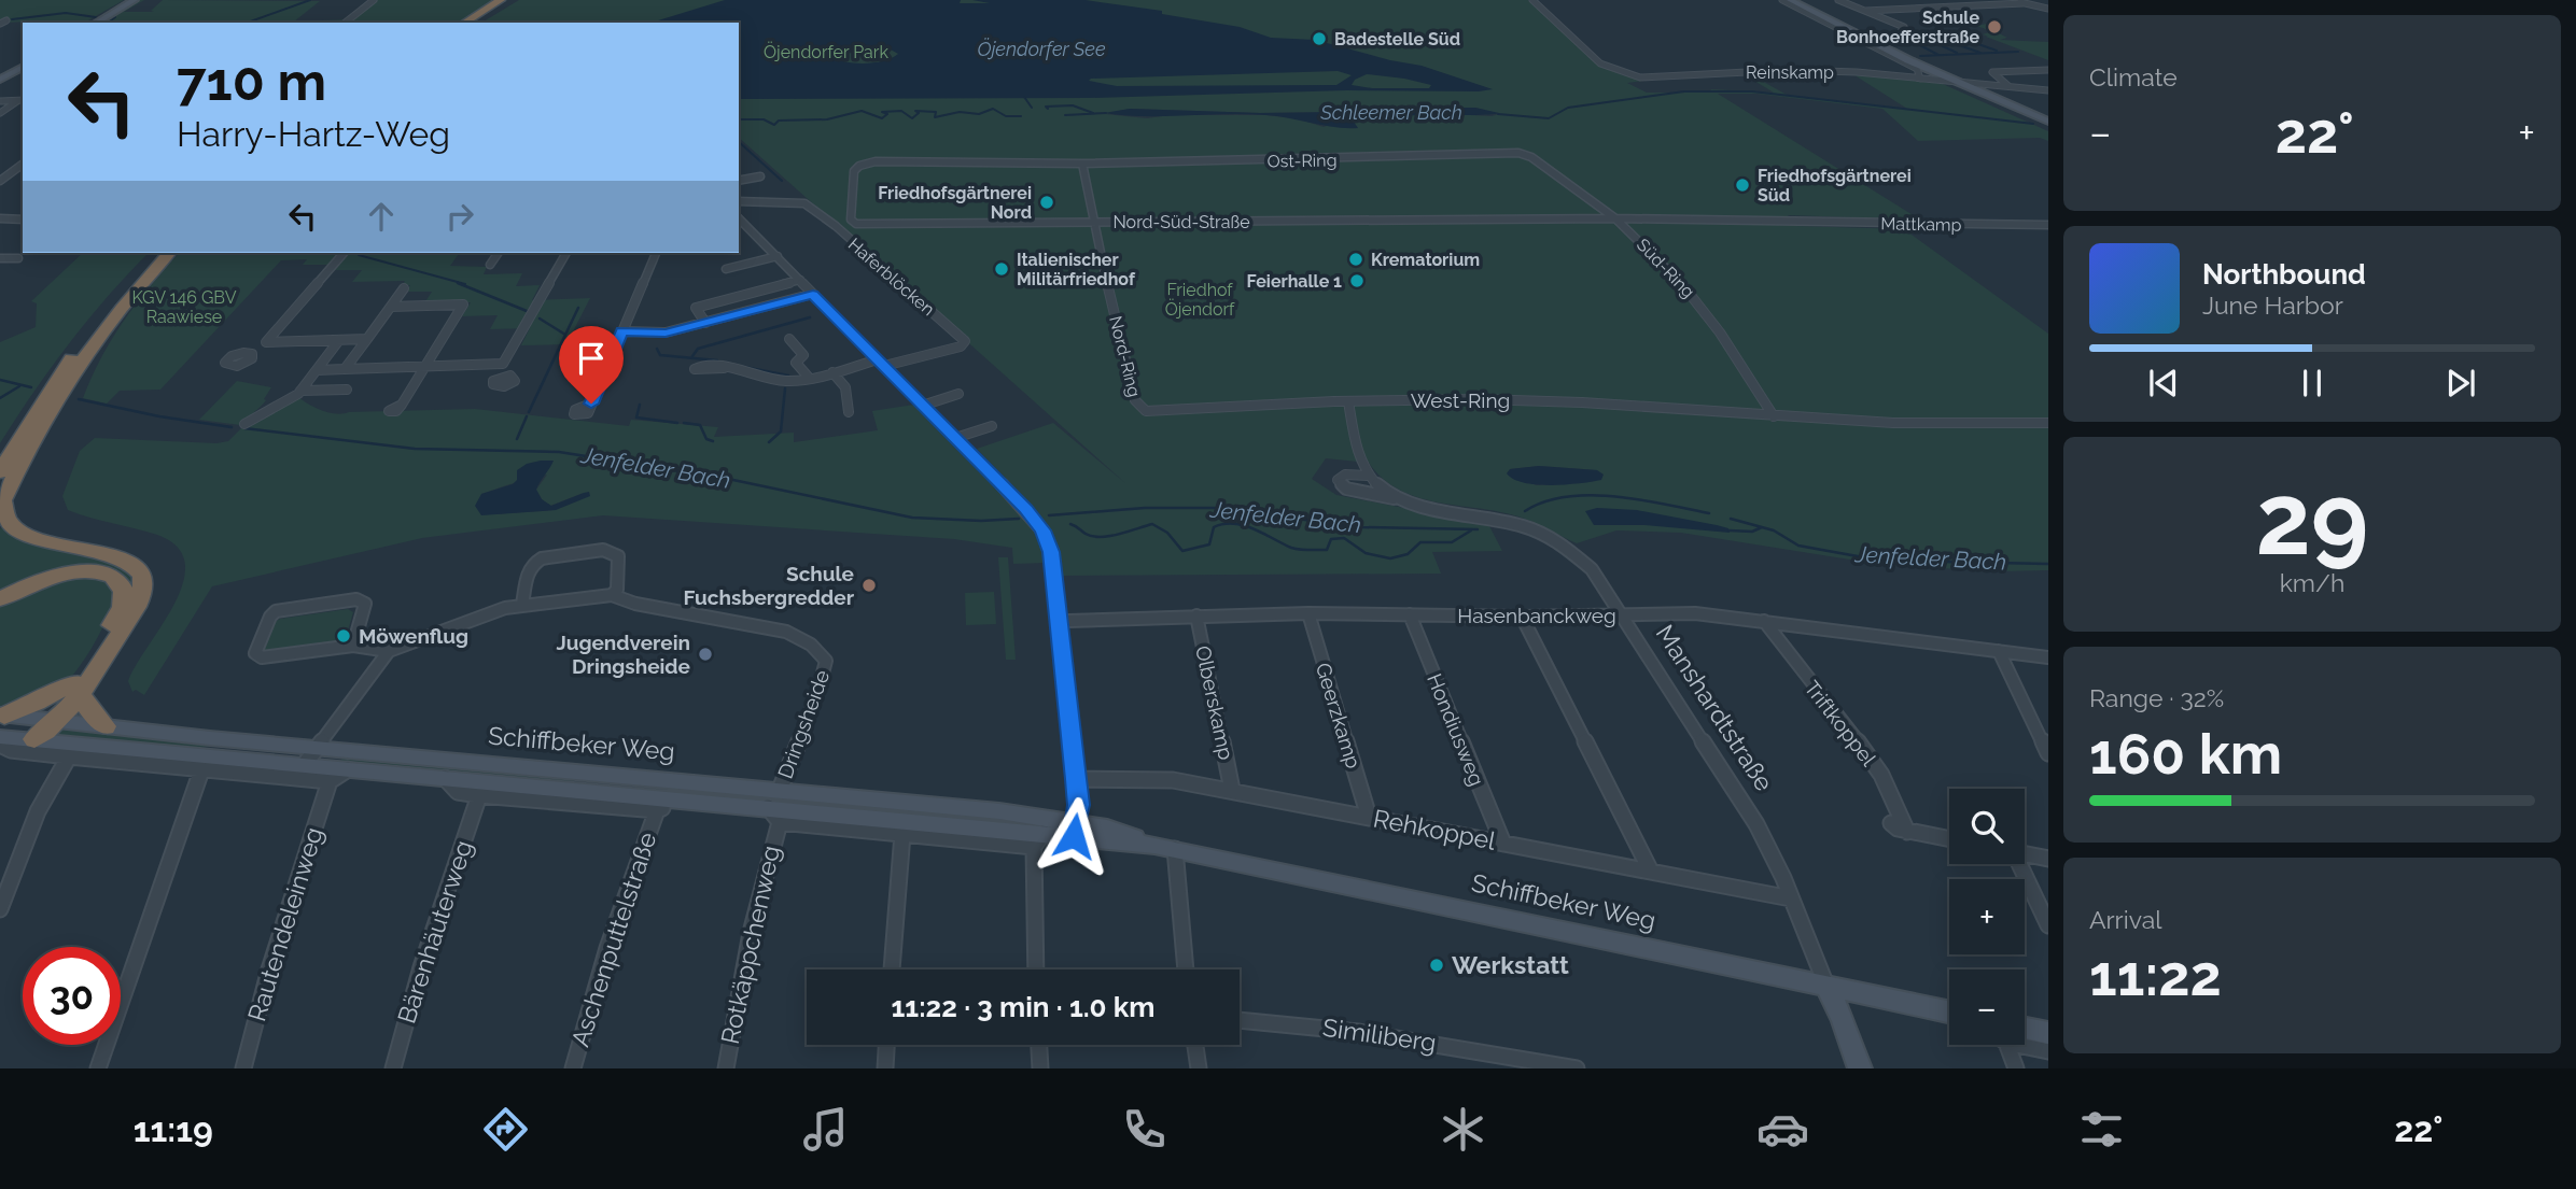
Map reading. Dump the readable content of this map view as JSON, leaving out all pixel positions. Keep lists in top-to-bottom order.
{
  "streets": {
    "main road": ["Manshardtstraße", "Schiffbeker Weg"],
    "street": [
      "Reinskamp",
      "Ost-Ring",
      "Nord-Süd-Straße",
      "Mattkamp",
      "Süd-Ring",
      "Haferblöcken",
      "Nord-Ring",
      "West-Ring",
      "Hasenbanckweg",
      "Olberskamp",
      "Geerzkamp",
      "Triftkoppel",
      "Dringsheide",
      "Hondiusweg",
      "Rehkoppel",
      "Rautendeleinweg",
      "Bärenhäuterweg",
      "Aschenputtelstraße",
      "Rotkäppchenweg",
      "Similiberg"
    ]
  },
  "crossings": [
    ["Ost-Ring", "Nord-Süd-Straße"],
    ["Ost-Ring", "Süd-Ring"],
    ["Ost-Ring", "Nord-Ring"],
    ["Nord-Süd-Straße", "Mattkamp"],
    ["Nord-Süd-Straße", "Süd-Ring"],
    ["Nord-Süd-Straße", "Nord-Ring"],
    ["Süd-Ring", "West-Ring"],
    ["Nord-Ring", "West-Ring"],
    ["Hasenbanckweg", "Olberskamp"],
    ["Hasenbanckweg", "Manshardtstraße"],
    ["Hasenbanckweg", "Geerzkamp"],
    ["Hasenbanckweg", "Triftkoppel"],
    ["Hasenbanckweg", "Hondiusweg"],
    ["Olberskamp", "Rehkoppel"],
    ["Manshardtstraße", "Schiffbeker Weg"],
    ["Manshardtstraße", "Rehkoppel"],
    ["Geerzkamp", "Rehkoppel"],
    ["Dringsheide", "Schiffbeker Weg"],
    ["Hondiusweg", "Rehkoppel"],
    ["Schiffbeker Weg", "Bärenhäuterweg"],
    ["Schiffbeker Weg", "Aschenputtelstraße"],
    ["Schiffbeker Weg", "Rotkäppchenweg"]
  ],
  "water": ["Öjendorfer See", "Schleemer Bach", "Jenfelder Bach"],
  "parks": ["Öjendorfer Park", "Friedhof Öjendorf", "KGV 146 GBV Raawiese"],
  "places": [
    "Schule Bonhoefferstraße",
    "Badestelle Süd",
    "Friedhofsgärtnerei Süd",
    "Friedhofsgärtnerei Nord",
    "Krematorium",
    "Italienischer Militärfriedhof",
    "Feierhalle 1",
    "Schule Fuchsbergredder",
    "Möwenflug",
    "Jugendverein Dringsheide",
    "Werkstatt"
  ],
  "page": {
    "tile": [
      "Climate",
      ["29", "km/h"],
      ["Range · 32%", "160 km"],
      ["Arrival", "11:22"]
    ],
    "turn": ["710 m", "Harry-Hartz-Weg"],
    "heat": ["−", "22°", "+"],
    "song": ["Northbound", "June Harbor"],
    "map_buttons": ["+", "−"],
    "limit": "30",
    "trip": "11:22 · 3 min · 1.0 km",
    "tabs": ["11:19", "22°"]
  }
}
